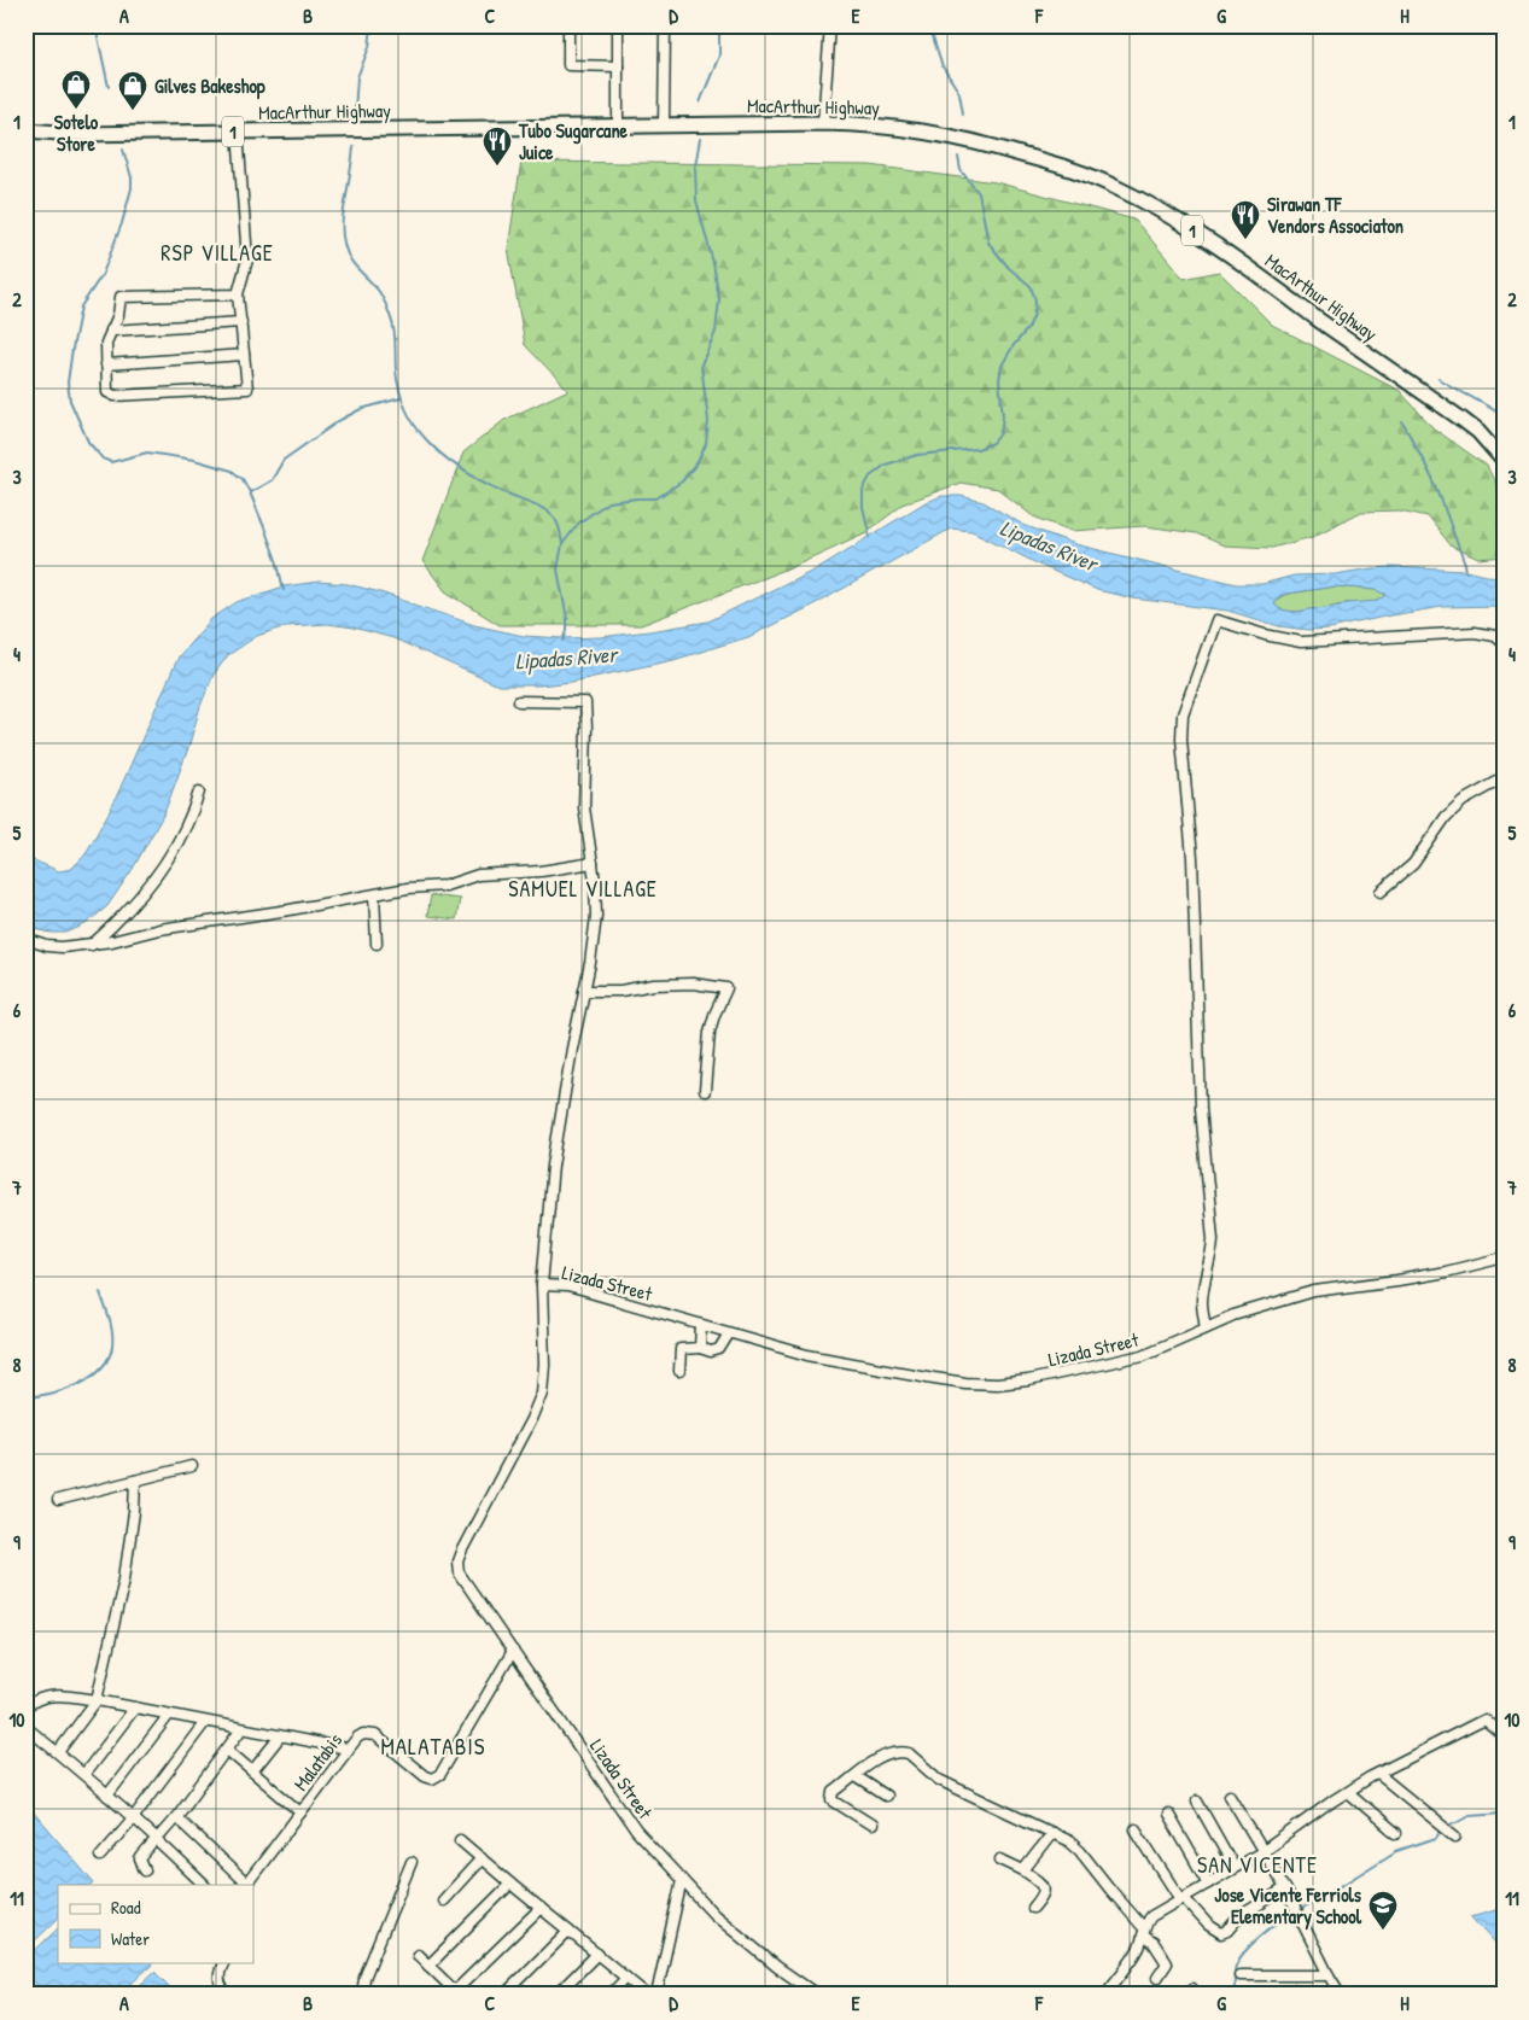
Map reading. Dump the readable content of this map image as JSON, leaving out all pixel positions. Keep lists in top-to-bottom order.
{
  "streets": {
    "highway": ["MacArthur Highway", "1"],
    "street": ["Lizada Street", "Malatabis"]
  },
  "crossings": [
    ["Lizada Street", "Malatabis"]
  ],
  "districts": [
    "RSP VILLAGE",
    "SAMUEL VILLAGE",
    "MALATABIS",
    "SAN VICENTE"
  ],
  "water": ["Lipadas River"],
  "places": {
    "shop": ["Sotelo Store", "Gilves Bakeshop"],
    "restaurant": ["Tubo Sugarcane Juice", "Sirawan TF Vendors Associaton"],
    "school or university": ["Jose Vicente Ferriols Elementary School"]
  },
  "legend": ["Road", "Water"],
  "grid": {
    "columns": [
      "A",
      "B",
      "C",
      "D",
      "E",
      "F",
      "G",
      "H"
    ],
    "rows": [
      "1",
      "2",
      "3",
      "4",
      "5",
      "6",
      "7",
      "8",
      "9",
      "10",
      "11"
    ]
  }
}
